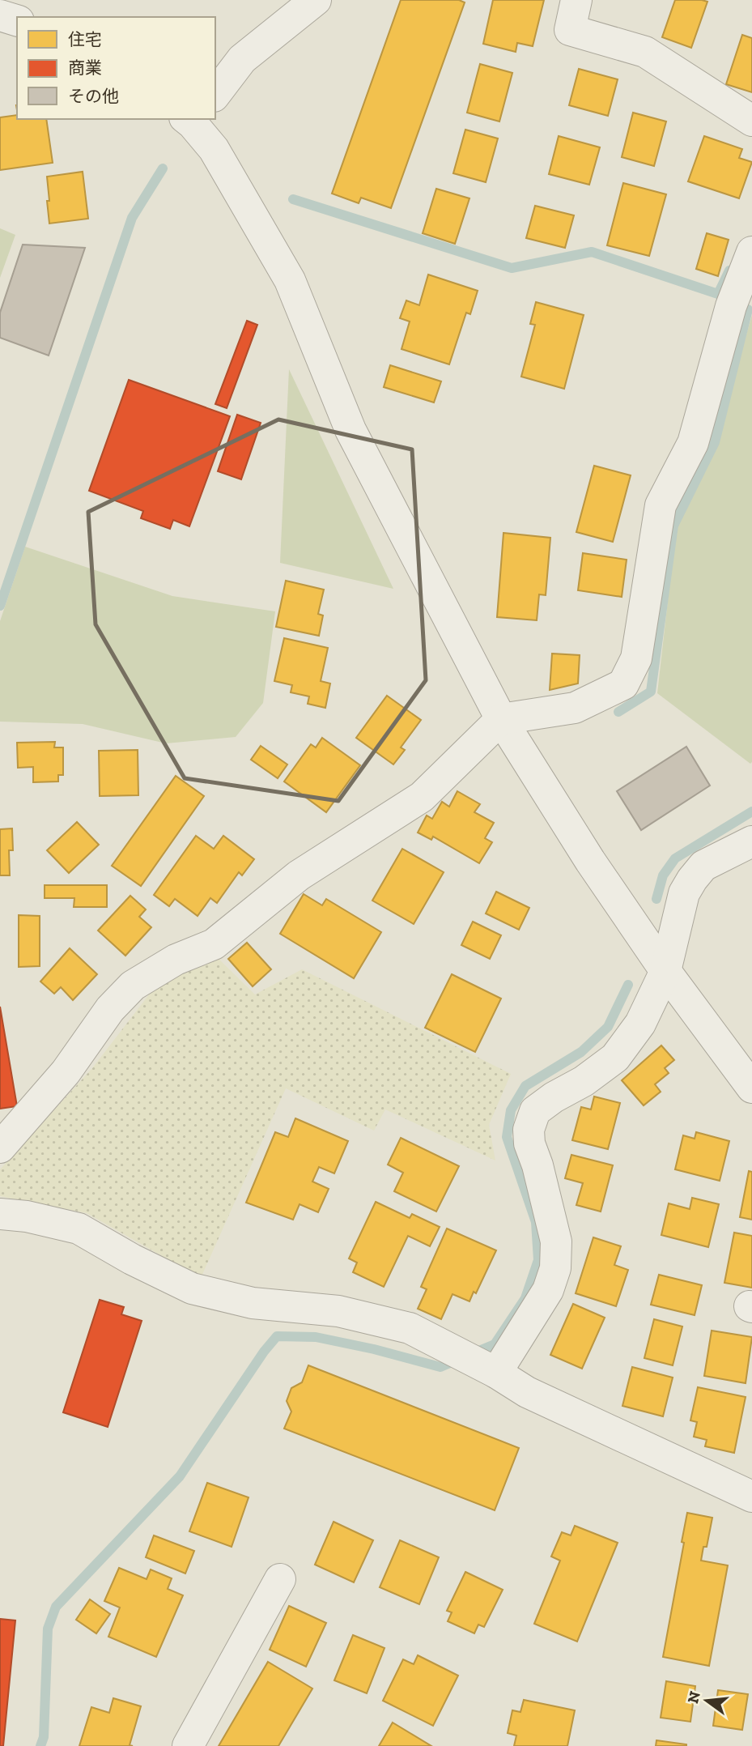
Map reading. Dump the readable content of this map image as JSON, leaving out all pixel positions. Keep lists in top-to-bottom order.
{
  "legend": ["住宅", "商業", "その他"],
  "north": "left"
}
